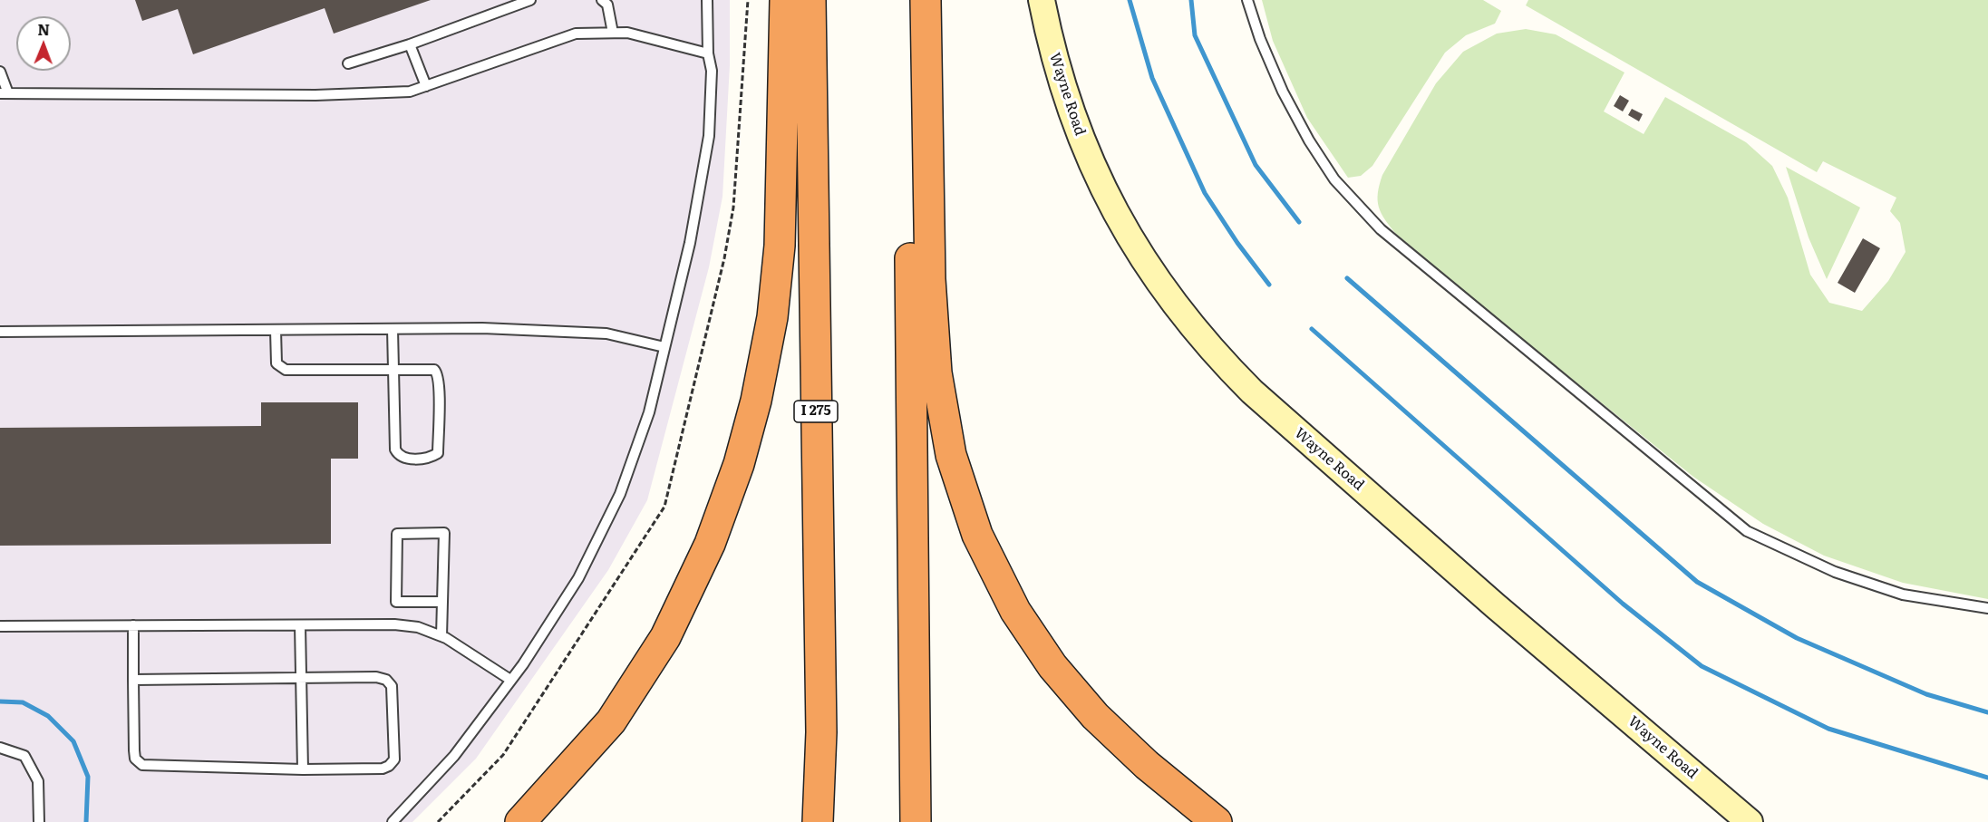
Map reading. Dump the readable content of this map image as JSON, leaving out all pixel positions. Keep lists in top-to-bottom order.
{
  "streets": {
    "highway": ["I 275"],
    "main road": ["Wayne Road"]
  },
  "north": "top"
}
